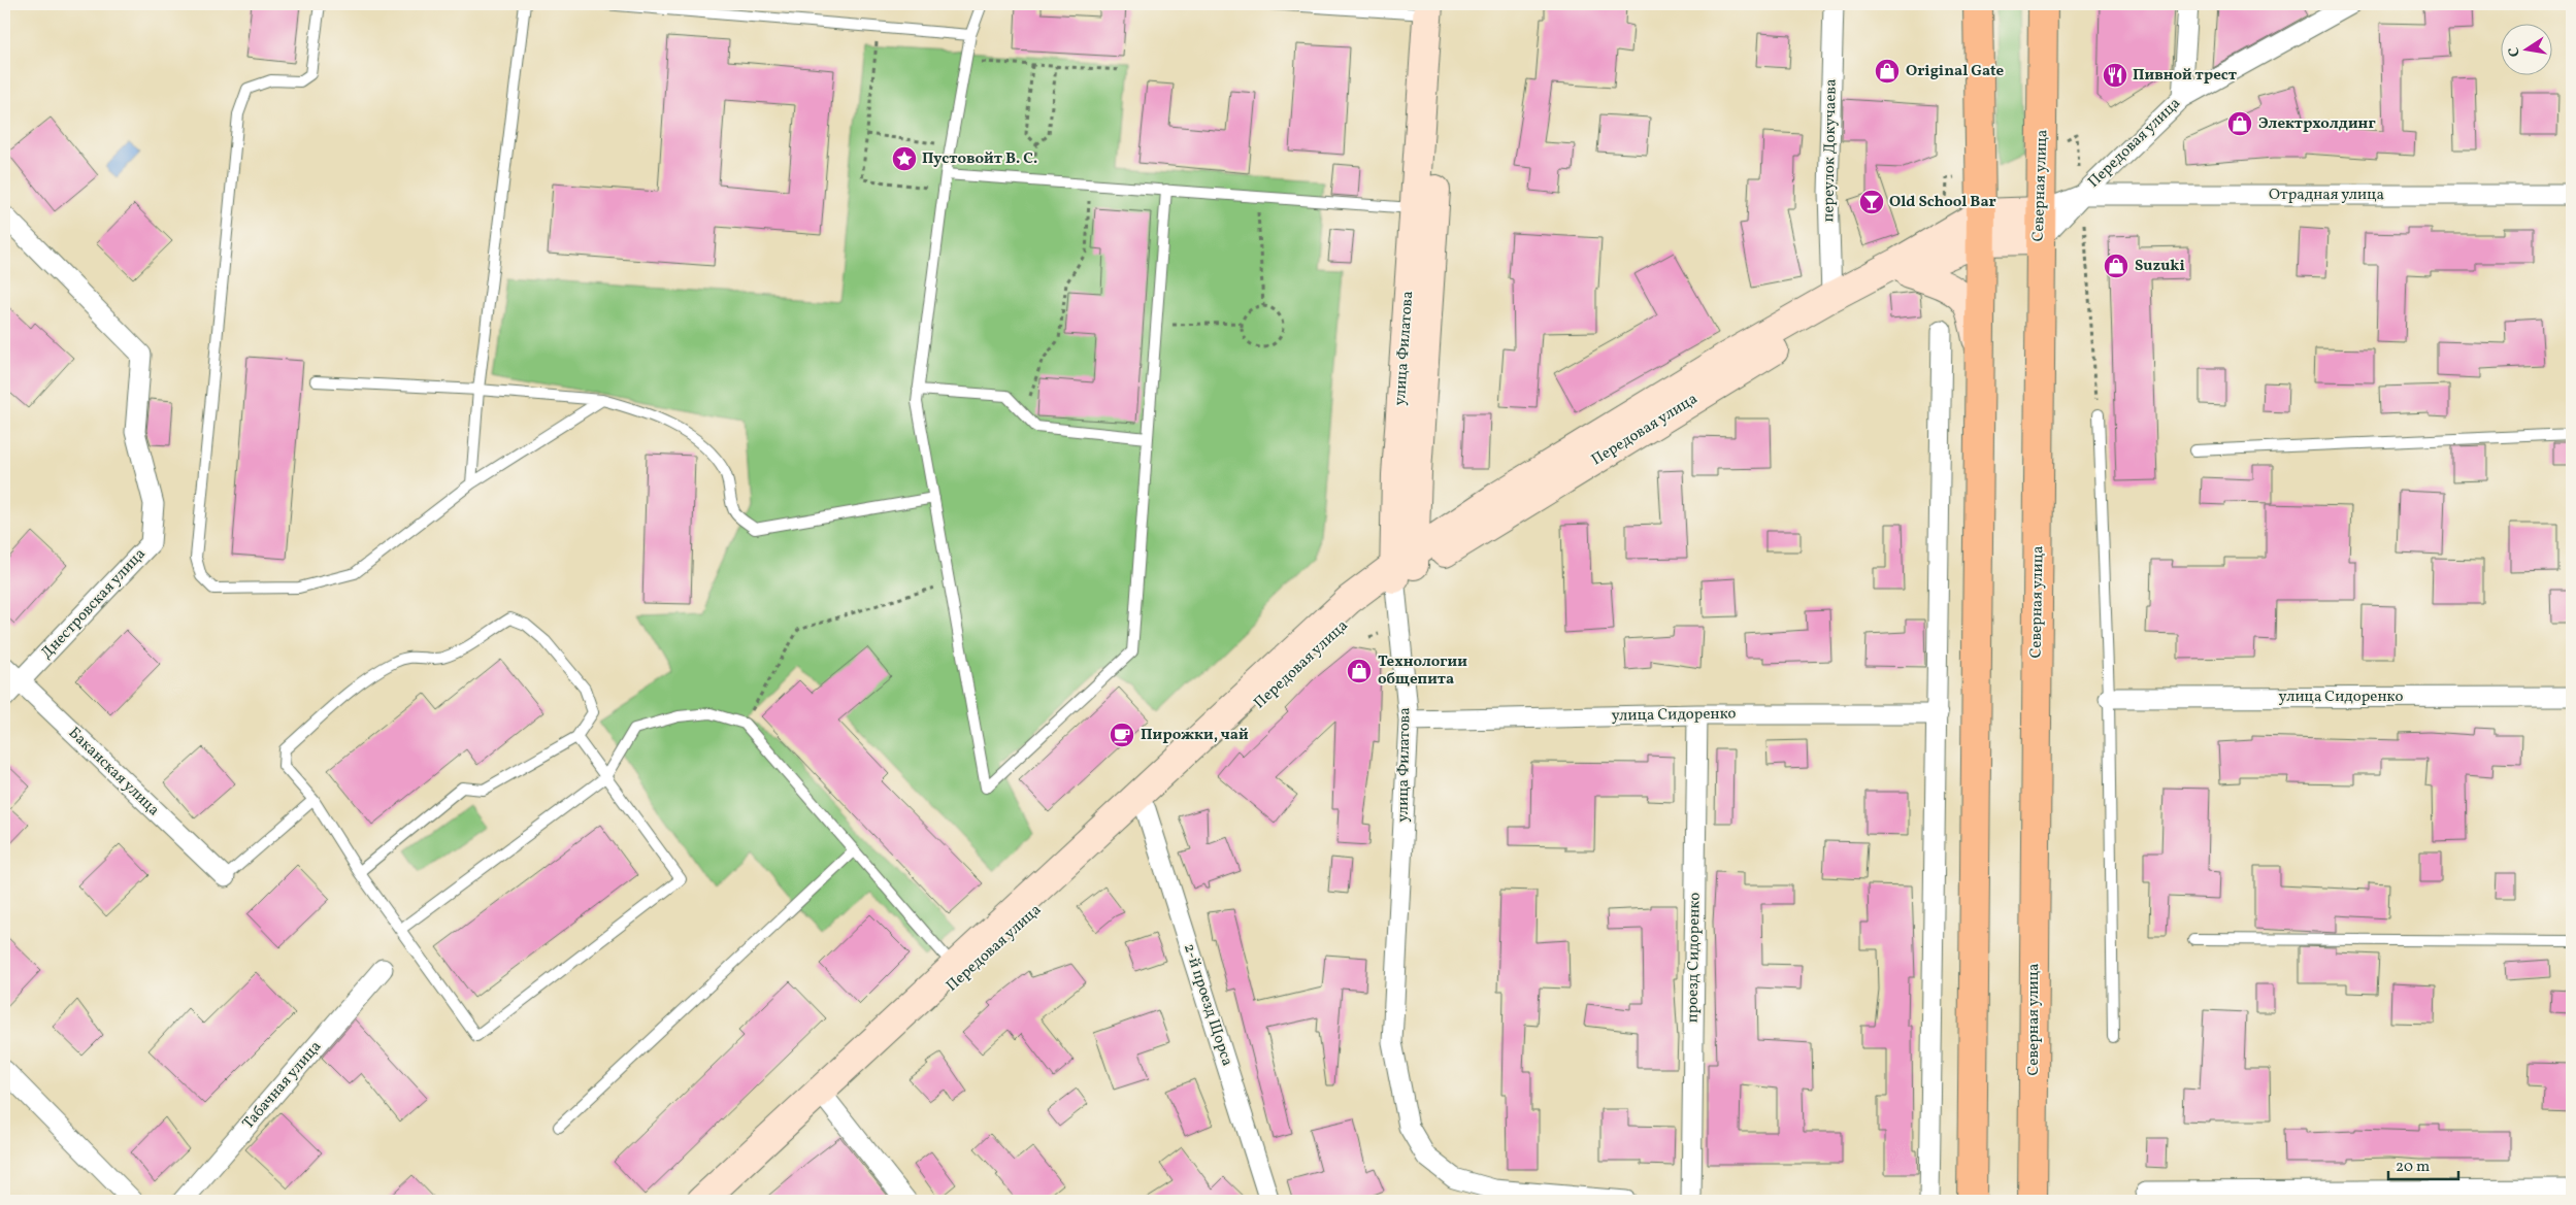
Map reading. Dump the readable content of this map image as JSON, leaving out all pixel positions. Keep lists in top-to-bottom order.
{
  "streets": {
    "main road": ["Передовая улица", "Северная улица", "улица Филатова"],
    "street": [
      "переулок Докучаева",
      "Отрадная улица",
      "Днестровская улица",
      "улица Сидоренко",
      "Баканская улица",
      "проезд Сидоренко",
      "2-й проезд Щорса",
      "Табачная улица"
    ]
  },
  "crossings": [
    ["Передовая улица", "переулок Докучаева"],
    ["Передовая улица", "Северная улица"],
    ["Передовая улица", "Отрадная улица"],
    ["Передовая улица", "улица Филатова"],
    ["Передовая улица", "2-й проезд Щорса"],
    ["улица Филатова", "улица Сидоренко"],
    ["Днестровская улица", "Баканская улица"],
    ["улица Сидоренко", "проезд Сидоренко"]
  ],
  "places": {
    "shop": [
      "Original Gate",
      "Электрхолдинг",
      "Suzuki",
      "Технологии общепита"
    ],
    "restaurant": ["Пивной трест"],
    "place": ["Пустовойт В. С."],
    "bar": ["Old School Bar"],
    "cafe": ["Пирожки, чай"]
  },
  "scale_bar": "20 m",
  "north": "left"
}
